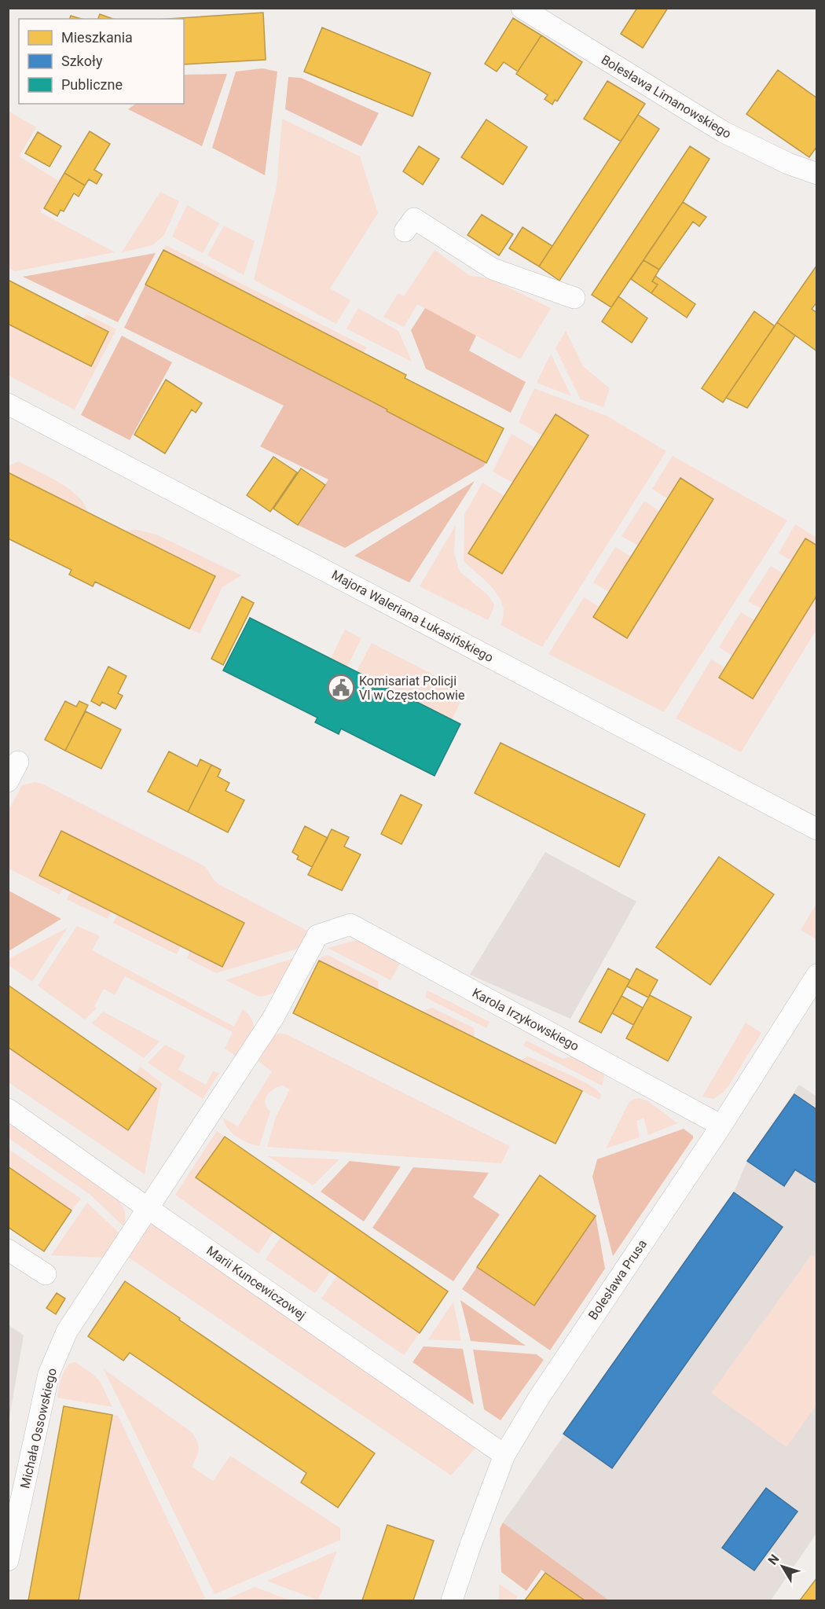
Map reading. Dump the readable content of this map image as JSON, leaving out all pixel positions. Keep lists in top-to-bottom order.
{
  "streets": {
    "street": [
      "Bolesława Limanowskiego",
      "Majora Waleriana Łukasińskiego",
      "Karola Irzykowskiego",
      "Bolesława Prusa",
      "Marii Kuncewiczowej",
      "Michała Ossowskiego"
    ]
  },
  "crossings": [
    ["Karola Irzykowskiego", "Bolesława Prusa"],
    ["Karola Irzykowskiego", "Michała Ossowskiego"],
    ["Bolesława Prusa", "Marii Kuncewiczowej"],
    ["Marii Kuncewiczowej", "Michała Ossowskiego"]
  ],
  "places": {
    "public building": ["Komisariat Policji VI w Częstochowie"]
  },
  "legend": ["Mieszkania", "Szkoły", "Publiczne"],
  "north": "top left"
}
